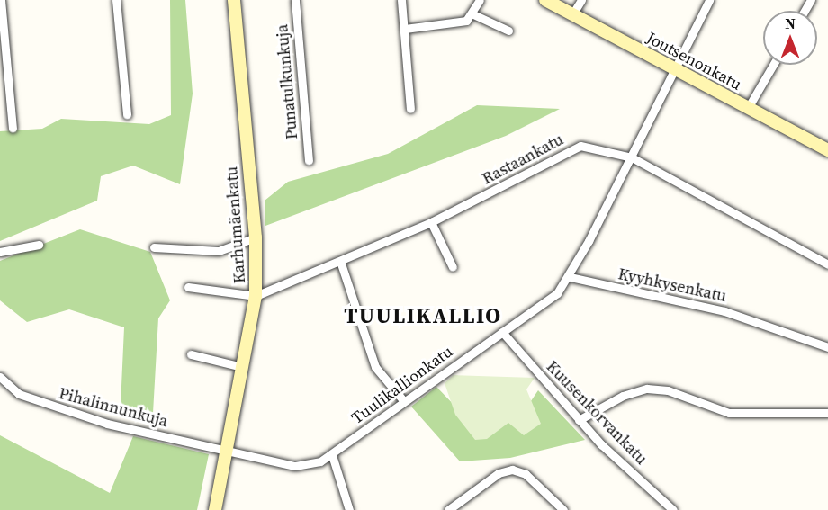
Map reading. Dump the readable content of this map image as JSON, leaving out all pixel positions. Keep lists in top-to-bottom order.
{
  "streets": {
    "street": [
      "Joutsenonkatu",
      "Punatulkunkuja",
      "Rastaankatu",
      "Karhumäenkatu",
      "Kyyhkysenkatu",
      "Tuulikallionkatu",
      "Pihalinnunkuja",
      "Kuusenkorvankatu"
    ]
  },
  "crossings": [
    ["Joutsenonkatu", "Tuulikallionkatu"],
    ["Rastaankatu", "Karhumäenkatu"],
    ["Rastaankatu", "Tuulikallionkatu"],
    ["Karhumäenkatu", "Tuulikallionkatu"],
    ["Karhumäenkatu", "Pihalinnunkuja"],
    ["Kyyhkysenkatu", "Tuulikallionkatu"],
    ["Tuulikallionkatu", "Pihalinnunkuja"],
    ["Tuulikallionkatu", "Kuusenkorvankatu"]
  ],
  "districts": ["TUULIKALLIO"],
  "north": "top"
}
